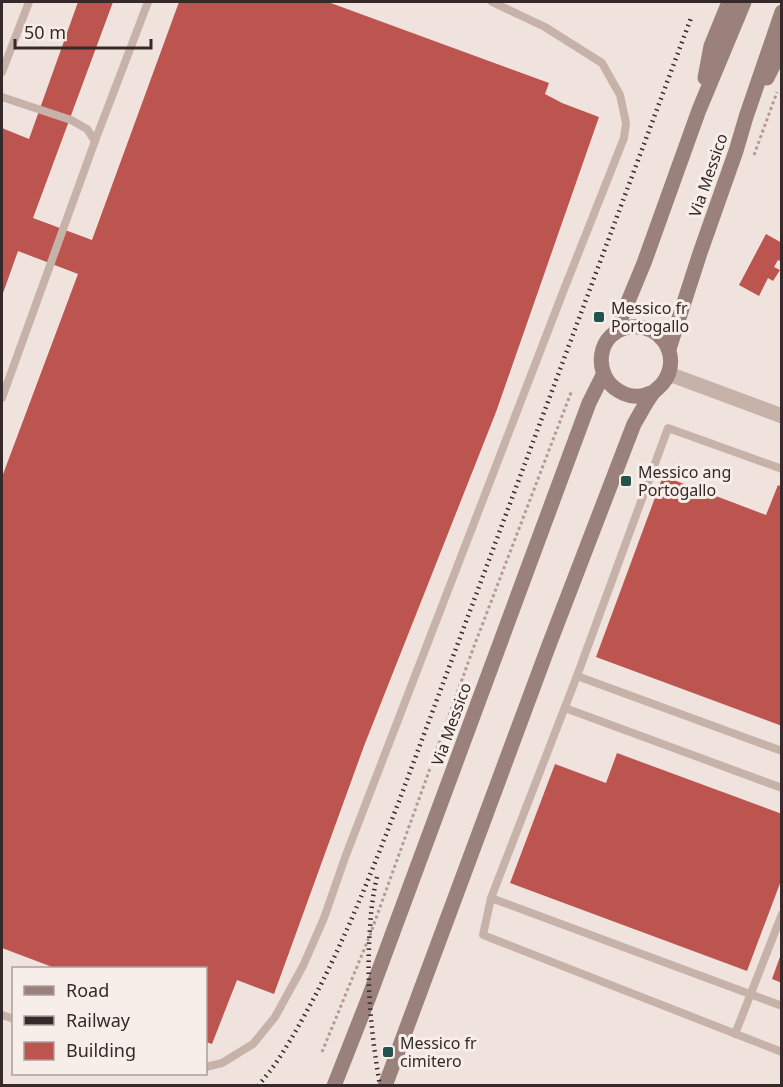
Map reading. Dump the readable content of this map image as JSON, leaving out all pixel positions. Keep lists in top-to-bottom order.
{
  "streets": {
    "street": ["Via Messico"]
  },
  "places": {
    "transit": ["Messico fr Portogallo", "Messico ang Portogallo", "Messico fr cimitero"]
  },
  "legend": ["Road", "Railway", "Building"],
  "scale_bar": "50 m"
}
